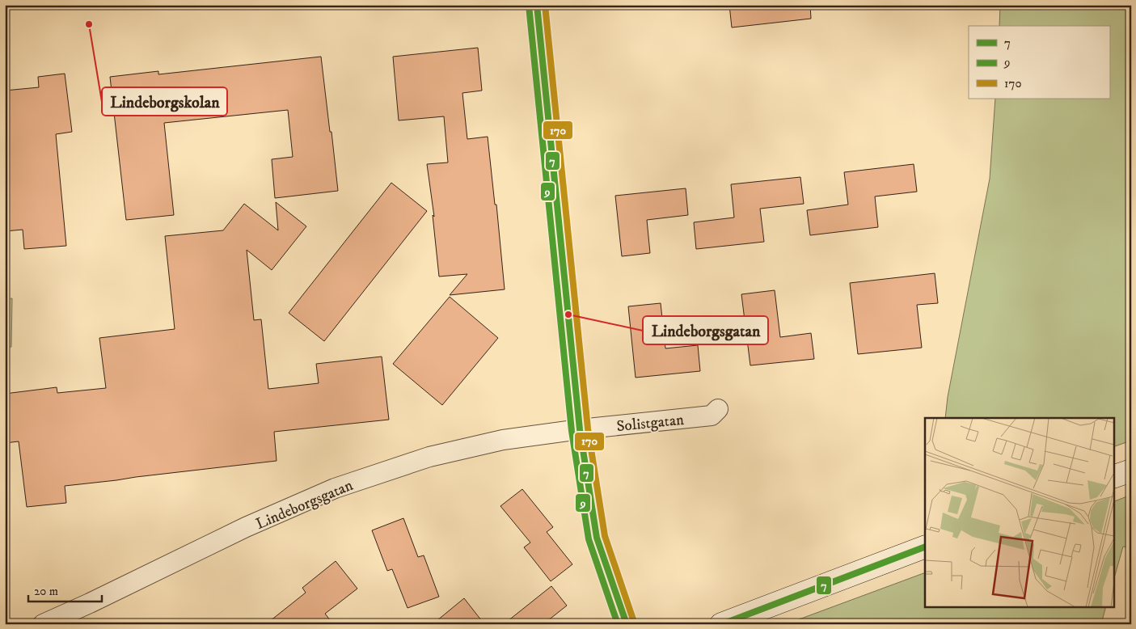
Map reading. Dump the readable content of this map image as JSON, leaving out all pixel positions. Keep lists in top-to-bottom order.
{
  "streets": {
    "street": ["Solistgatan", "Lindeborgsgatan"]
  },
  "crossings": [
    ["Solistgatan", "Lindeborgsgatan"]
  ],
  "places": ["Lindeborgskolan", "Lindeborgsgatan"],
  "lines": ["transit line 7", "transit line 170", "transit line 9"],
  "legend": ["7", "9", "170"],
  "scale_bar": "20 m"
}
